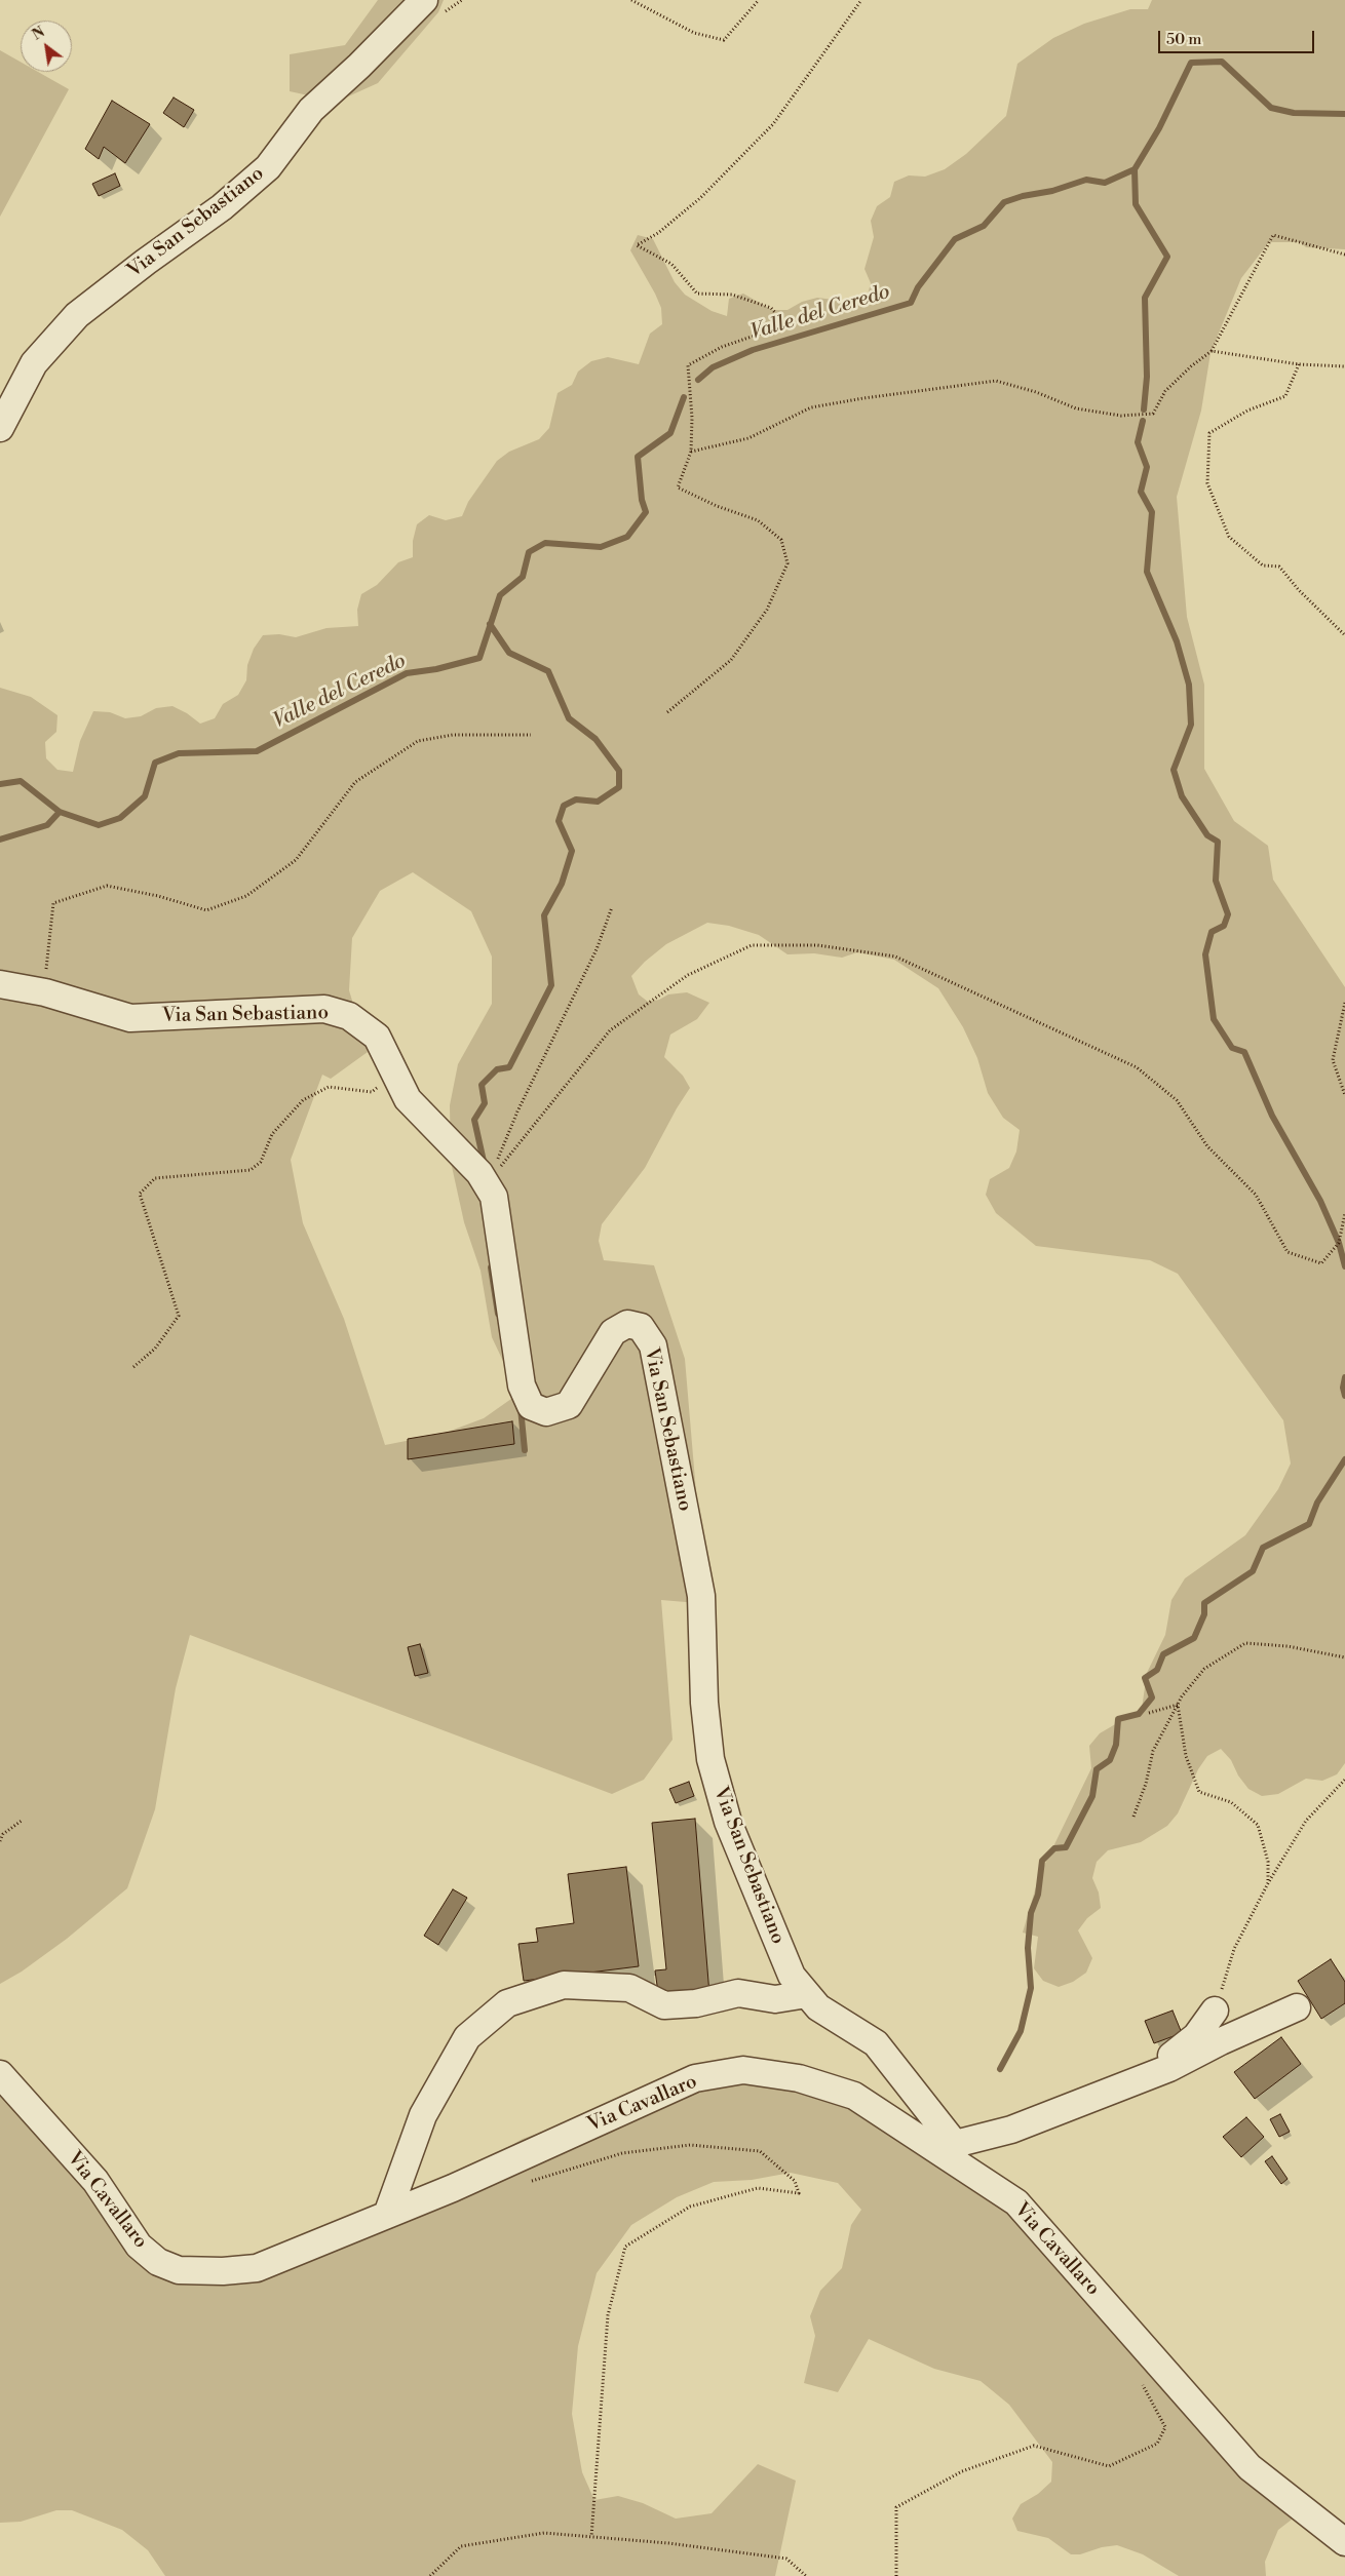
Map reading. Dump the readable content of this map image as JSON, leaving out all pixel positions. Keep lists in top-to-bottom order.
{
  "streets": {
    "street": ["Via San Sebastiano", "Via Cavallaro"]
  },
  "crossings": [
    ["Via San Sebastiano", "Via Cavallaro"]
  ],
  "water": ["Valle del Ceredo"],
  "scale_bar": "50 m",
  "north": "top left"
}
